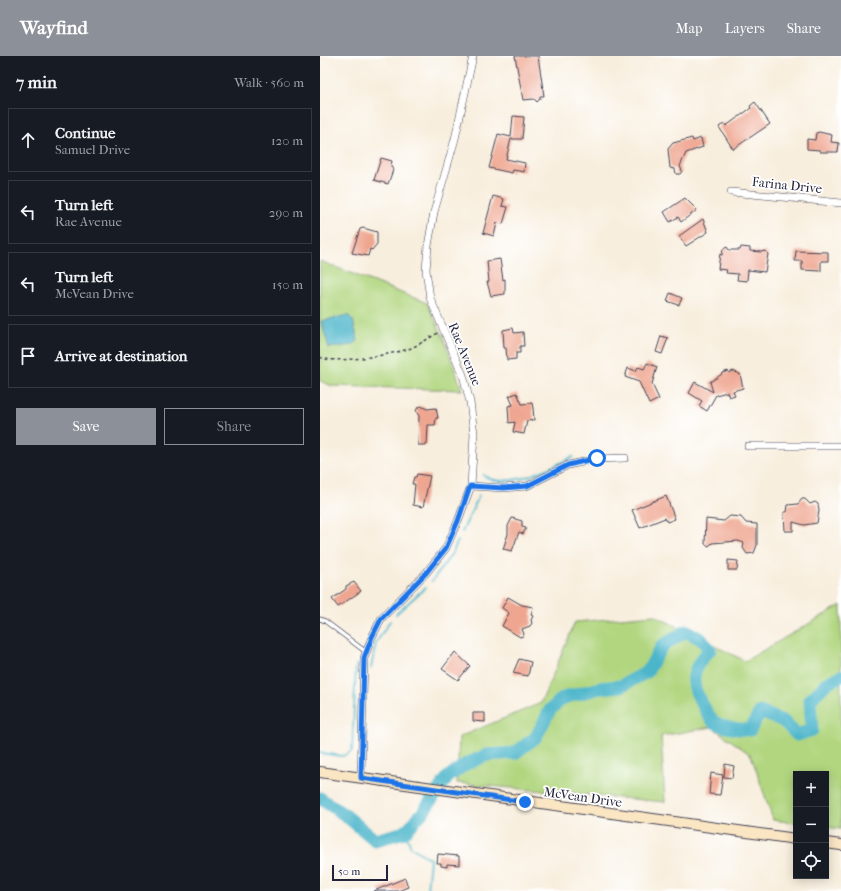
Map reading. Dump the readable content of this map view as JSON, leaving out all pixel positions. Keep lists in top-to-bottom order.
{
  "streets": {
    "main road": ["McVean Drive"],
    "street": ["Farina Drive", "Rae Avenue"]
  },
  "crossings": [
    ["Rae Avenue", "McVean Drive"]
  ],
  "scale_bar": "50 m",
  "page": {
    "header": "Wayfind",
    "nav": ["Map", "Layers", "Share"],
    "heading": ["7 min", "Walk · 560 m"],
    "list": [
      ["Continue", "Samuel Drive", "120 m"],
      ["Turn left", "Rae Avenue", "290 m"],
      ["Turn left", "McVean Drive", "150 m"],
      "Arrive at destination"
    ],
    "buttons": ["Save", "Share"],
    "map_buttons": ["+", "−"],
    "scale": "50 m"
  }
}
